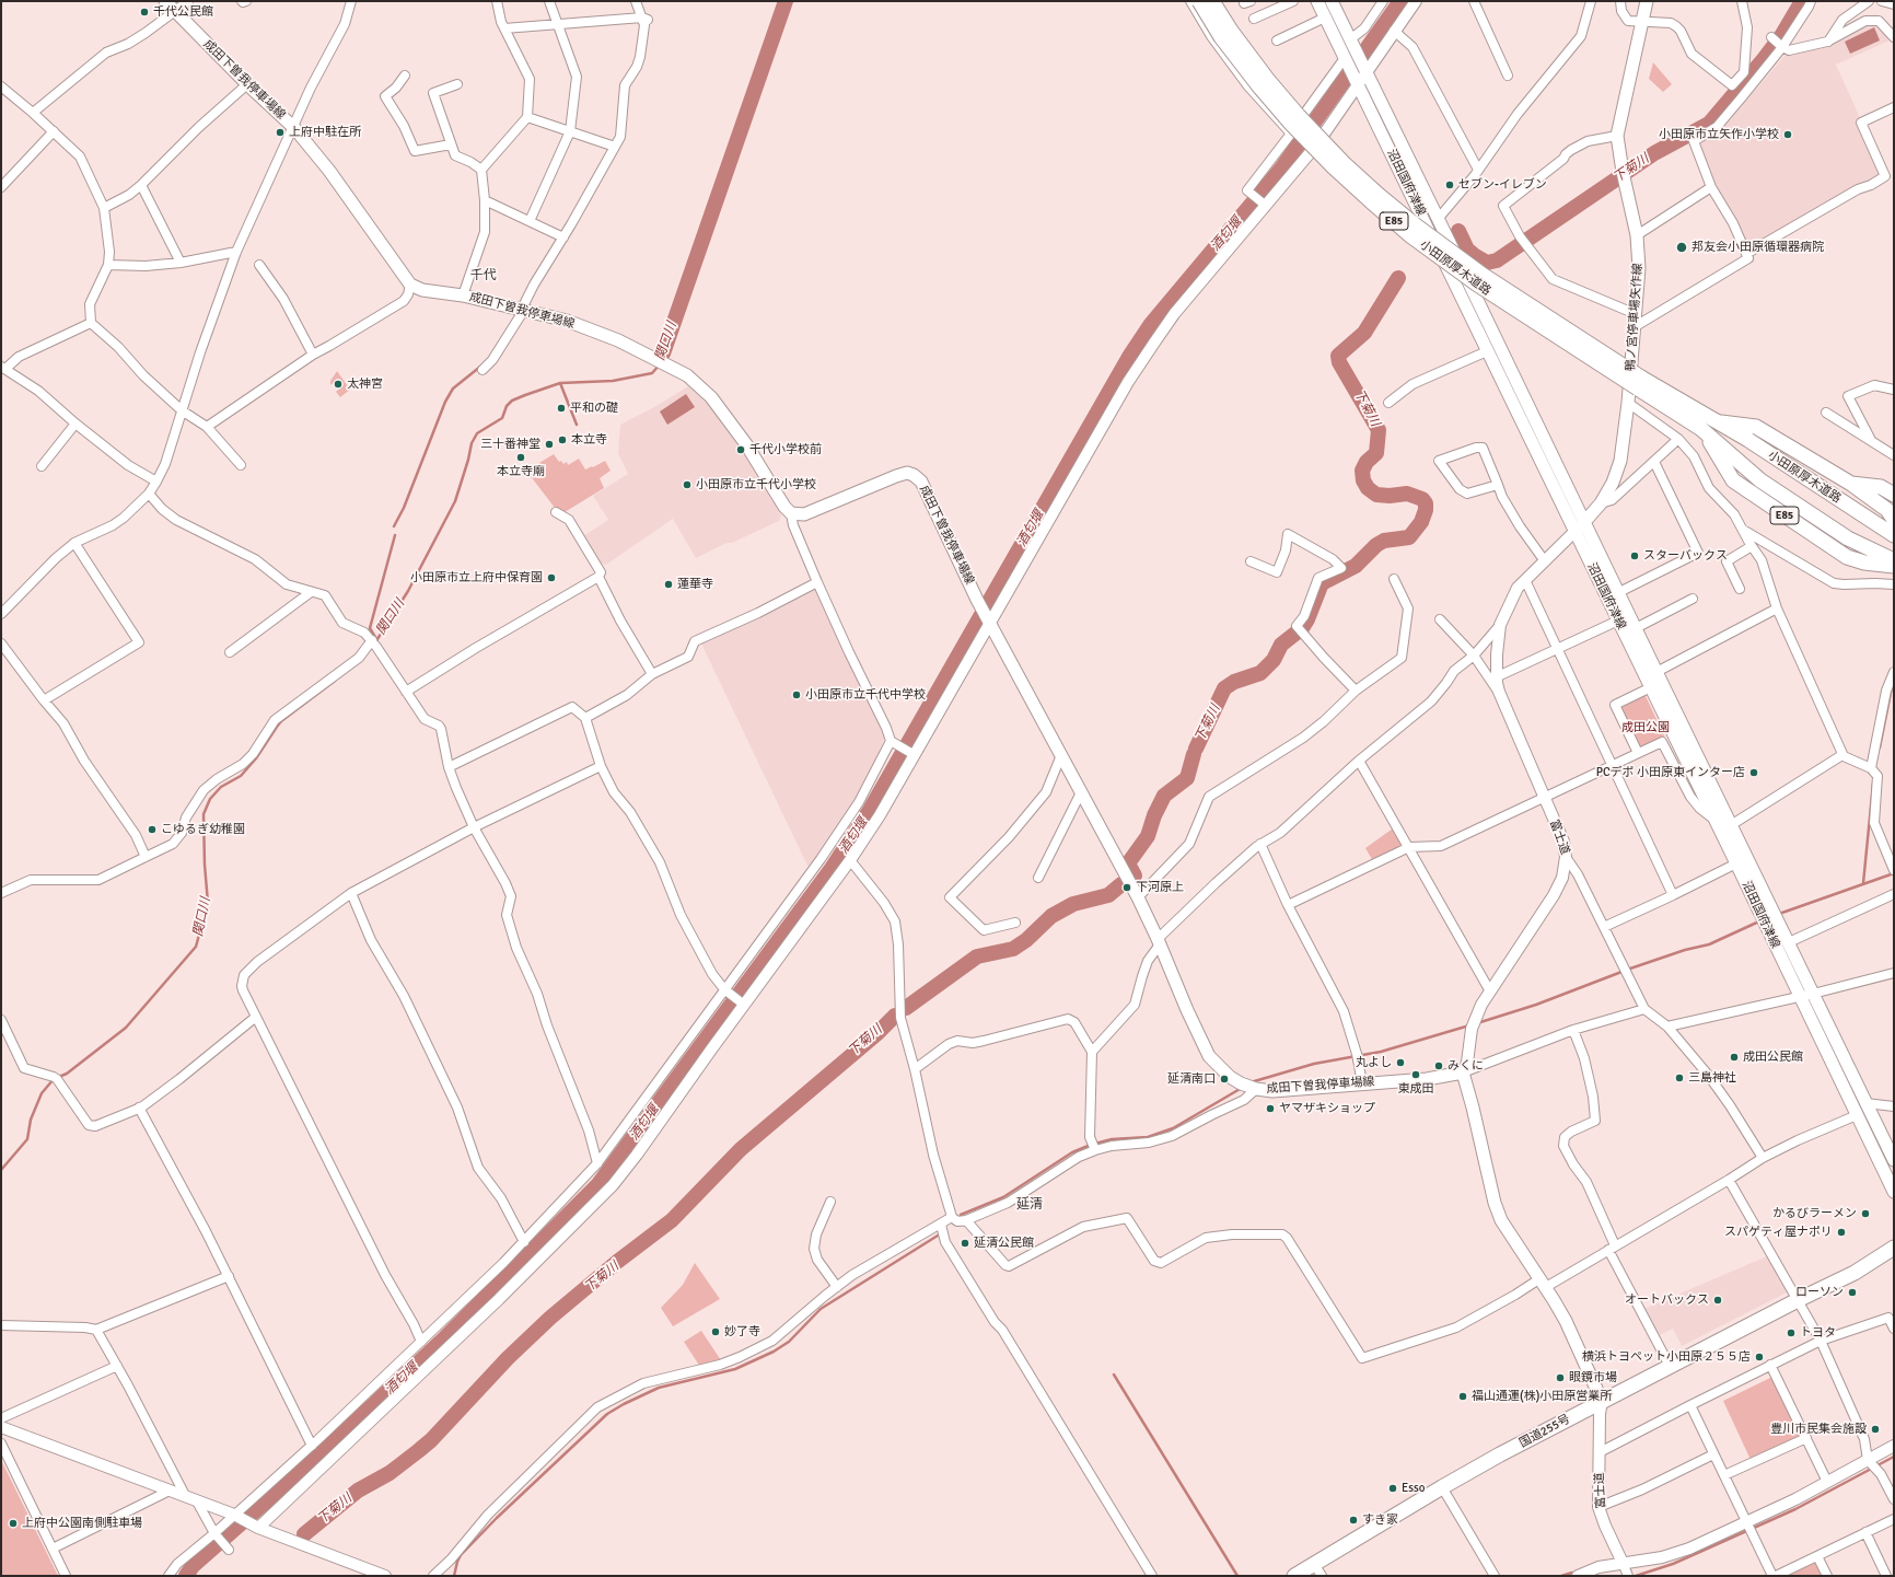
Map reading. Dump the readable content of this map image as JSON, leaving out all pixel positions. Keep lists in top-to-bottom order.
{
  "streets": {
    "highway": ["E85", "小田原厚木道路", "国道255号"],
    "main road": ["成田下曽我停車場線", "沼田国府津線", "鴨ノ宮停車場矢作線"],
    "street": ["富士道"]
  },
  "crossings": [
    ["沼田国府津線", "鴨ノ宮停車場矢作線"],
    ["沼田国府津線", "富士道"],
    ["鴨ノ宮停車場矢作線", "富士道"],
    ["富士道", "国道255号"]
  ],
  "districts": ["千代", "延清"],
  "water": ["下菊川", "酒匂堰", "関口川"],
  "parks": ["成田公園"],
  "places": [
    "千代公民館",
    "上府中駐在所",
    "小田原市立矢作小学校",
    "セブン-イレブン",
    "邦友会小田原循環器病院",
    "太神宮",
    "平和の礎",
    "本立寺",
    "三十番神堂",
    "千代小学校前",
    "本立寺廟",
    "小田原市立千代小学校",
    "スターバックス",
    "小田原市立上府中保育園",
    "蓮華寺",
    "小田原市立千代中学校",
    "PCデポ 小田原東インター店",
    "こゆるぎ幼稚園",
    "下河原上",
    "成田公民館",
    "丸よし",
    "みくに",
    "東成田",
    "三島神社",
    "延清南口",
    "ヤマザキショップ",
    "かるびラーメン",
    "スパゲティ屋ナポリ",
    "延清公民館",
    "ローソン",
    "オートバックス",
    "妙了寺",
    "トヨタ",
    "横浜トヨペット小田原２５５店",
    "眼鏡市場",
    "福山通運(株)小田原営業所",
    "豊川市民集会施設",
    "Esso",
    "すき家",
    "上府中公園南側駐車場"
  ]
}
